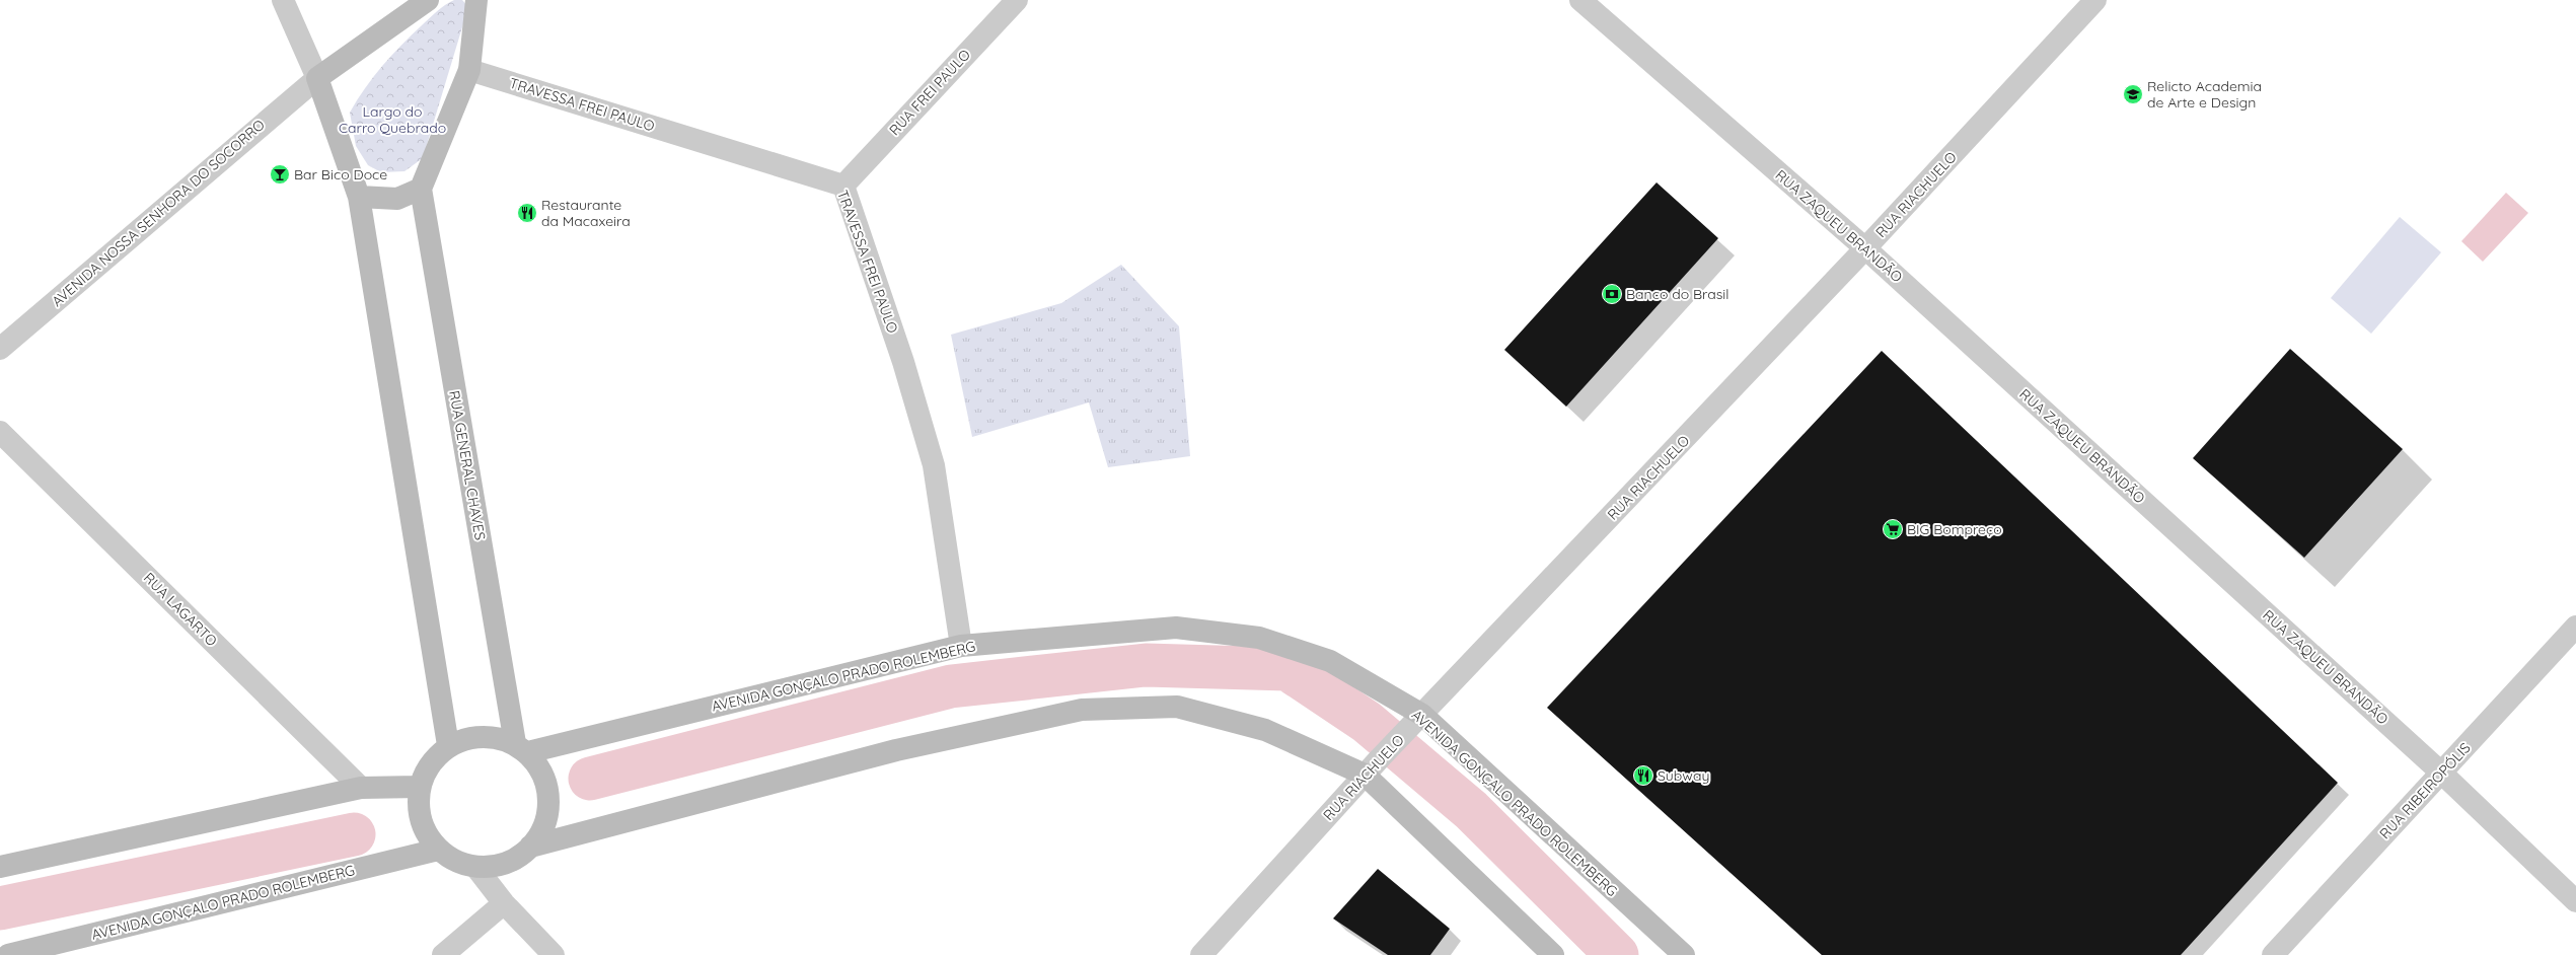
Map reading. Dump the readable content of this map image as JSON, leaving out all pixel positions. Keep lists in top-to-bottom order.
{
  "streets": {
    "street": [
      "RUA FREI PAULO",
      "TRAVESSA FREI PAULO",
      "RUA RIACHUELO",
      "AVENIDA NOSSA SENHORA DO SOCORRO",
      "RUA ZAQUEU BRANDÃO",
      "RUA GENERAL CHAVES",
      "RUA LAGARTO",
      "AVENIDA GONÇALO PRADO ROLEMBERG",
      "RUA RIBEIROPÓLIS"
    ]
  },
  "crossings": [
    ["RUA FREI PAULO", "TRAVESSA FREI PAULO"],
    ["TRAVESSA FREI PAULO", "AVENIDA GONÇALO PRADO ROLEMBERG"],
    ["RUA RIACHUELO", "RUA ZAQUEU BRANDÃO"],
    ["RUA RIACHUELO", "AVENIDA GONÇALO PRADO ROLEMBERG"],
    ["RUA ZAQUEU BRANDÃO", "RUA RIBEIROPÓLIS"],
    ["RUA GENERAL CHAVES", "AVENIDA GONÇALO PRADO ROLEMBERG"]
  ],
  "parks": ["Largo do Carro Quebrado"],
  "places": {
    "school or university": ["Relicto Academia de Arte e Design"],
    "bar": ["Bar Bico Doce"],
    "restaurant": ["Restaurante da Macaxeira", "Subway"],
    "bank": ["Banco do Brasil"],
    "supermarket": ["BIG Bompreço"]
  }
}
